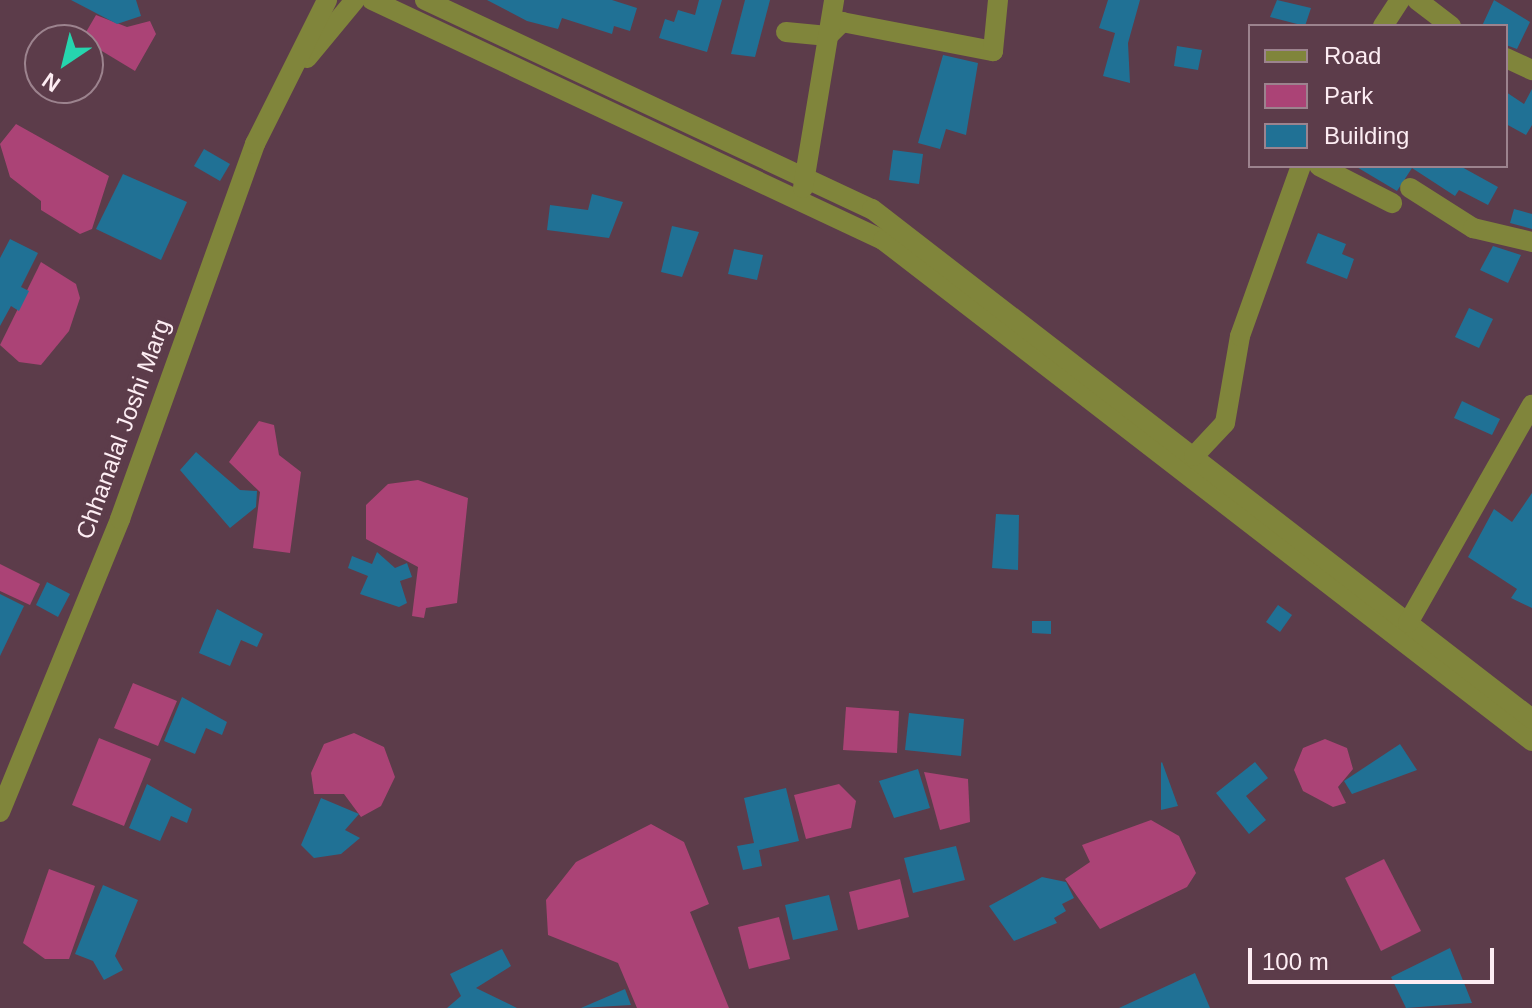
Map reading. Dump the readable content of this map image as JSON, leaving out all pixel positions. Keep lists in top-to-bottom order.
{
  "streets": {
    "street": ["Chhanalal Joshi Marg"]
  },
  "legend": ["Road", "Park", "Building"],
  "scale_bar": "100 m",
  "north": "bottom left"
}
